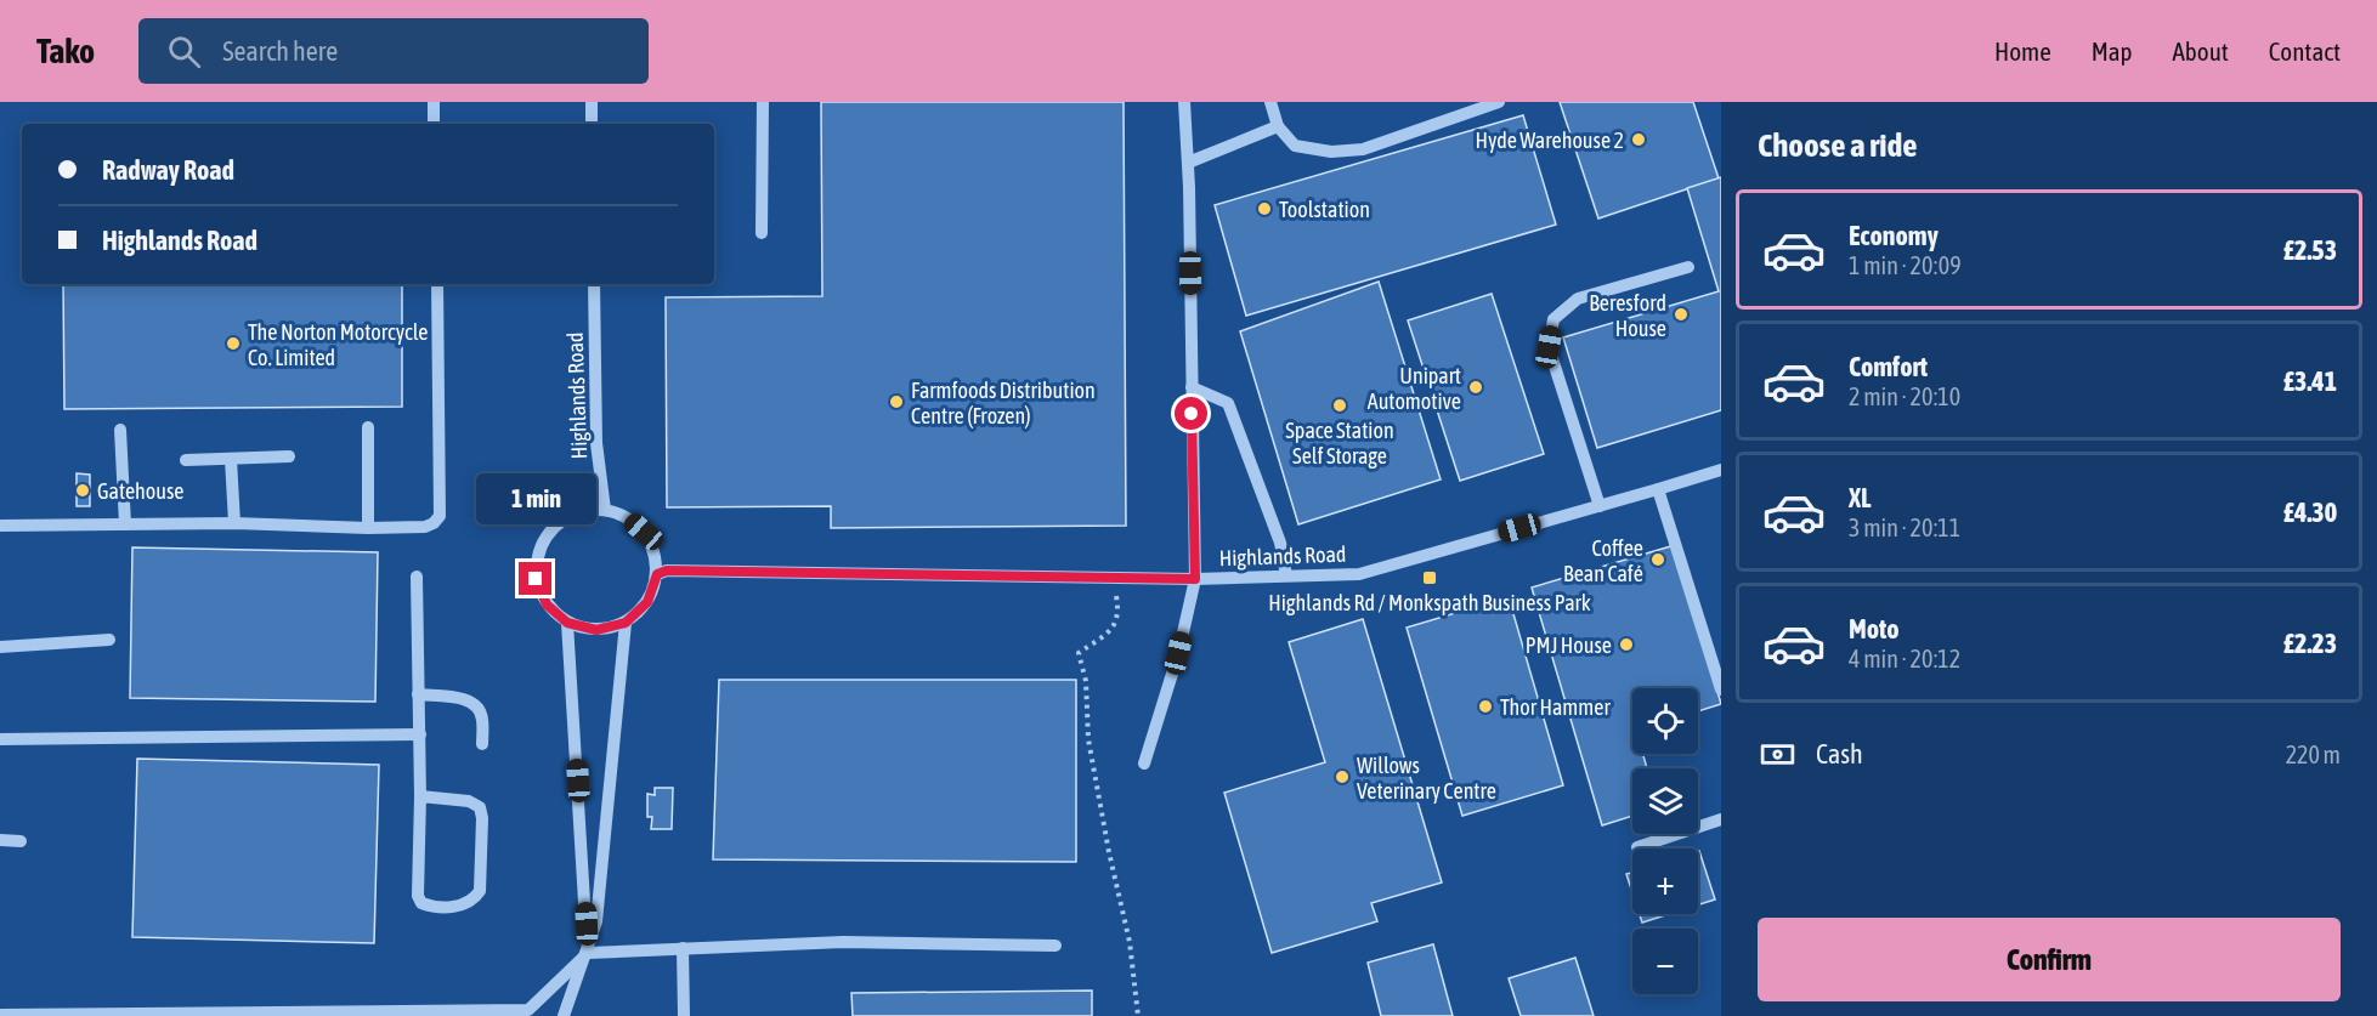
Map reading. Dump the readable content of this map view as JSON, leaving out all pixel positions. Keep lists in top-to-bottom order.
{
  "streets": {
    "street": ["Highlands Road"]
  },
  "places": {
    "other": [
      "Hyde Warehouse 2",
      "Toolstation",
      "Beresford House",
      "The Norton Motorcycle Co. Limited",
      "Unipart Automotive",
      "Farmfoods Distribution Centre (Frozen)",
      "Space Station Self Storage",
      "Gatehouse",
      "Coffee Bean Café",
      "PMJ House",
      "Thor Hammer",
      "Willows Veterinary Centre"
    ],
    "transit": ["Highlands Rd / Monkspath Business Park"]
  },
  "page": {
    "header": "Tako",
    "search": "Search here",
    "nav": [
      "Home",
      "Map",
      "About",
      "Contact"
    ],
    "heading": "Choose a ride",
    "banner": ["Radway Road", "Highlands Road"],
    "list": [
      {
        "name": "Economy",
        "note": "1 min · 20:09",
        "value": "£2.53"
      },
      {
        "name": "Comfort",
        "note": "2 min · 20:10",
        "value": "£3.41"
      },
      {
        "name": "XL",
        "note": "3 min · 20:11",
        "value": "£4.30"
      },
      {
        "name": "Moto",
        "note": "4 min · 20:12",
        "value": "£2.23"
      }
    ],
    "bubble": "1 min",
    "map_buttons": ["+", "−"],
    "pay": ["Cash", "220 m"],
    "buttons": "Confirm"
  }
}
